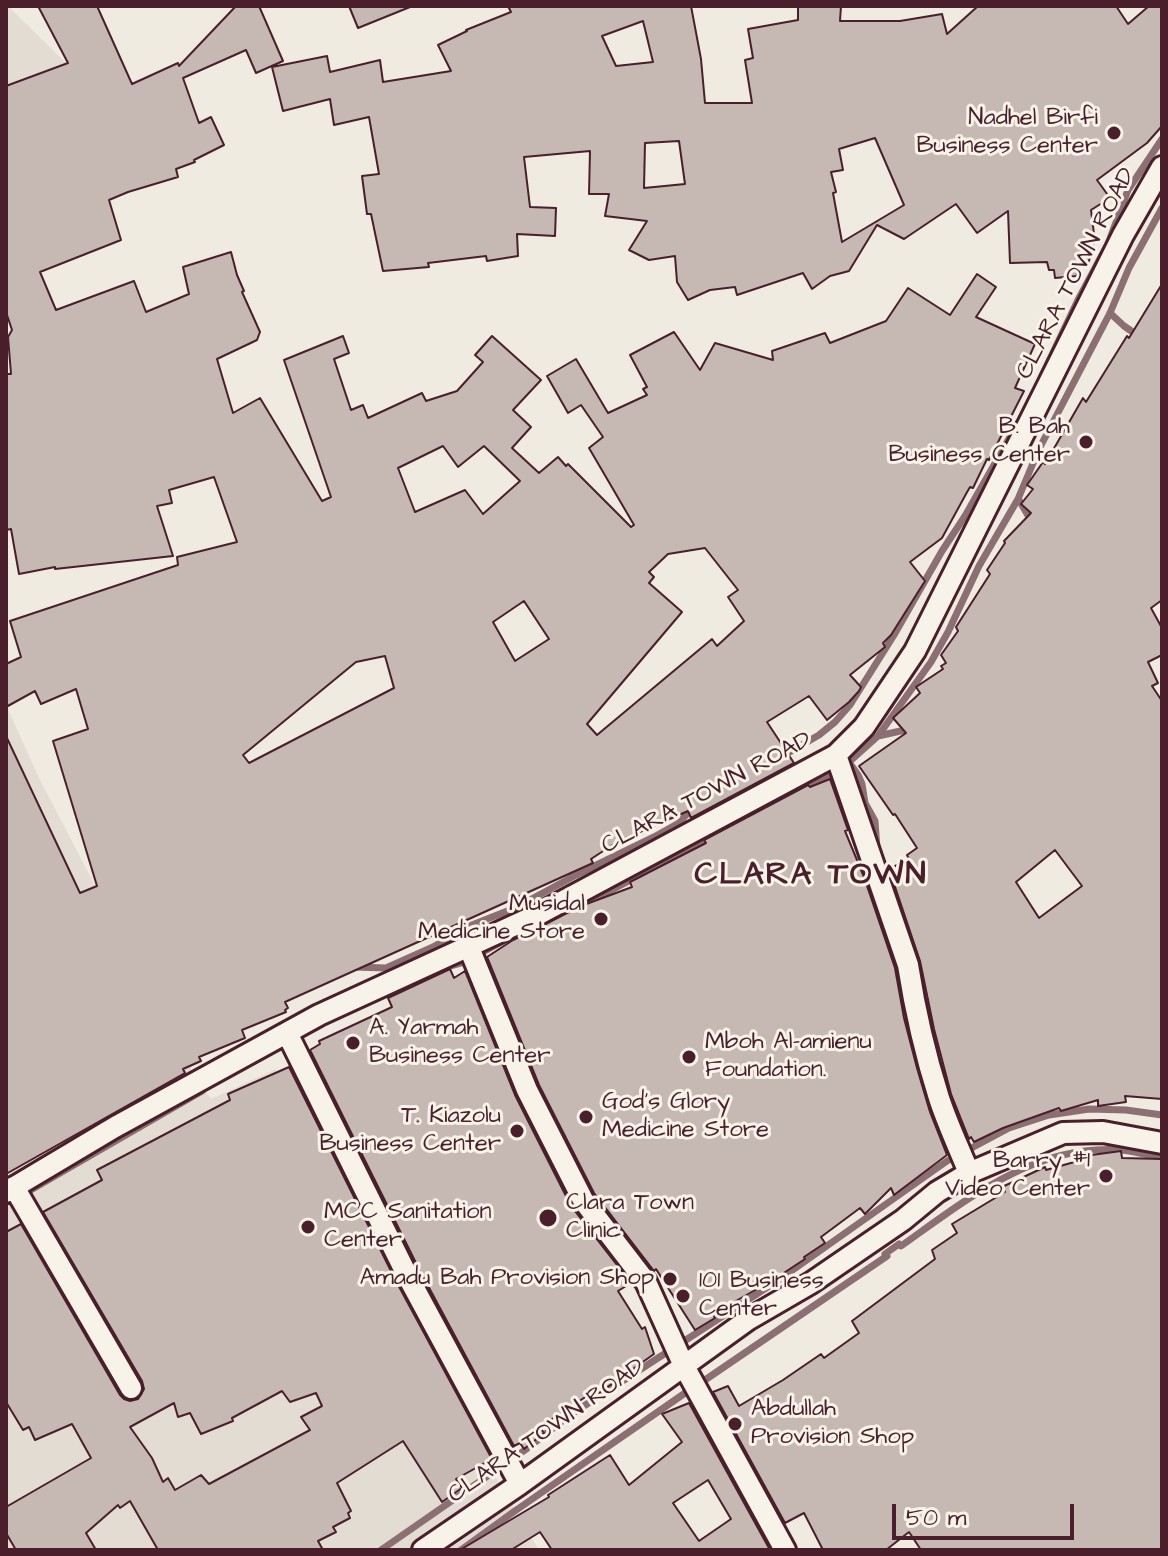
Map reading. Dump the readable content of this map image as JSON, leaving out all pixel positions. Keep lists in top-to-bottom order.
{
  "streets": {
    "street": ["CLARA TOWN ROAD"]
  },
  "districts": ["CLARA TOWN"],
  "places": [
    "Nadhel Birfi Business Center",
    "B. Bah Business Center",
    "Musidal Medicine Store",
    "A. Yarmah Business Center",
    "Mboh Al-amienu Foundation.",
    "God's Glory Medicine Store",
    "T. Kiazolu Business Center",
    "Barry #1 Video Center",
    "Clara Town Clinic",
    "MCC Sanitation Center",
    "Amadu Bah Provision Shop",
    "101 Business Center",
    "Abdullah Provision Shop"
  ],
  "scale_bar": "50 m"
}
